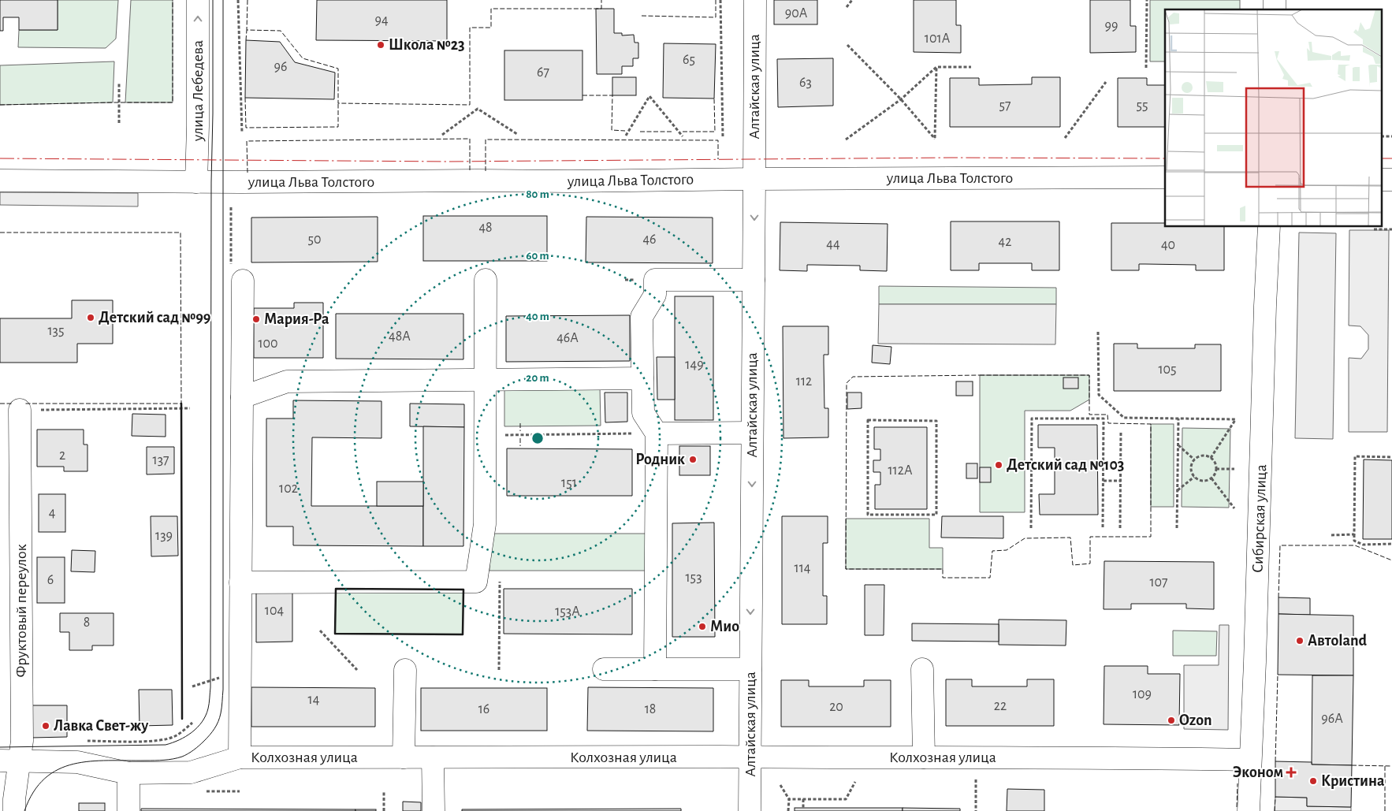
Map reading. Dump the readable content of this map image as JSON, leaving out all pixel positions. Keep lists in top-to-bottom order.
{
  "streets": {
    "street": [
      "Алтайская улица",
      "улица Лебедева",
      "улица Льва Толстого",
      "Сибирская улица",
      "Фруктовый переулок",
      "Колхозная улица"
    ]
  },
  "crossings": [
    ["Алтайская улица", "улица Льва Толстого"],
    ["Алтайская улица", "Колхозная улица"],
    ["улица Лебедева", "улица Льва Толстого"],
    ["Сибирская улица", "Колхозная улица"],
    ["Фруктовый переулок", "Колхозная улица"]
  ],
  "one_way": ["улица Лебедева"],
  "places": {
    "other": [
      "Школа №23",
      "Детский сад №99",
      "Мария-Ра",
      "Родник",
      "Детский сад №103",
      "Мио",
      "Автоland",
      "Ozon",
      "Лавка Свет-жу",
      "Кристина"
    ],
    "health": ["Эконом"]
  },
  "house_numbers": [
    "90А",
    "94",
    "99",
    "101А",
    "65",
    "96",
    "67",
    "63",
    "57",
    "55",
    "48",
    "50",
    "46",
    "42",
    "44",
    "40",
    "135",
    "48А",
    "46А",
    "100",
    "149",
    "105",
    "112",
    "2",
    "137",
    "112А",
    "151",
    "102",
    "4",
    "139",
    "114",
    "153",
    "6",
    "107",
    "104",
    "153А",
    "8",
    "109",
    "14",
    "22",
    "20",
    "16",
    "18",
    "96А"
  ],
  "rings": [
    "80 m",
    "60 m",
    "40 m",
    "20 m"
  ]
}
